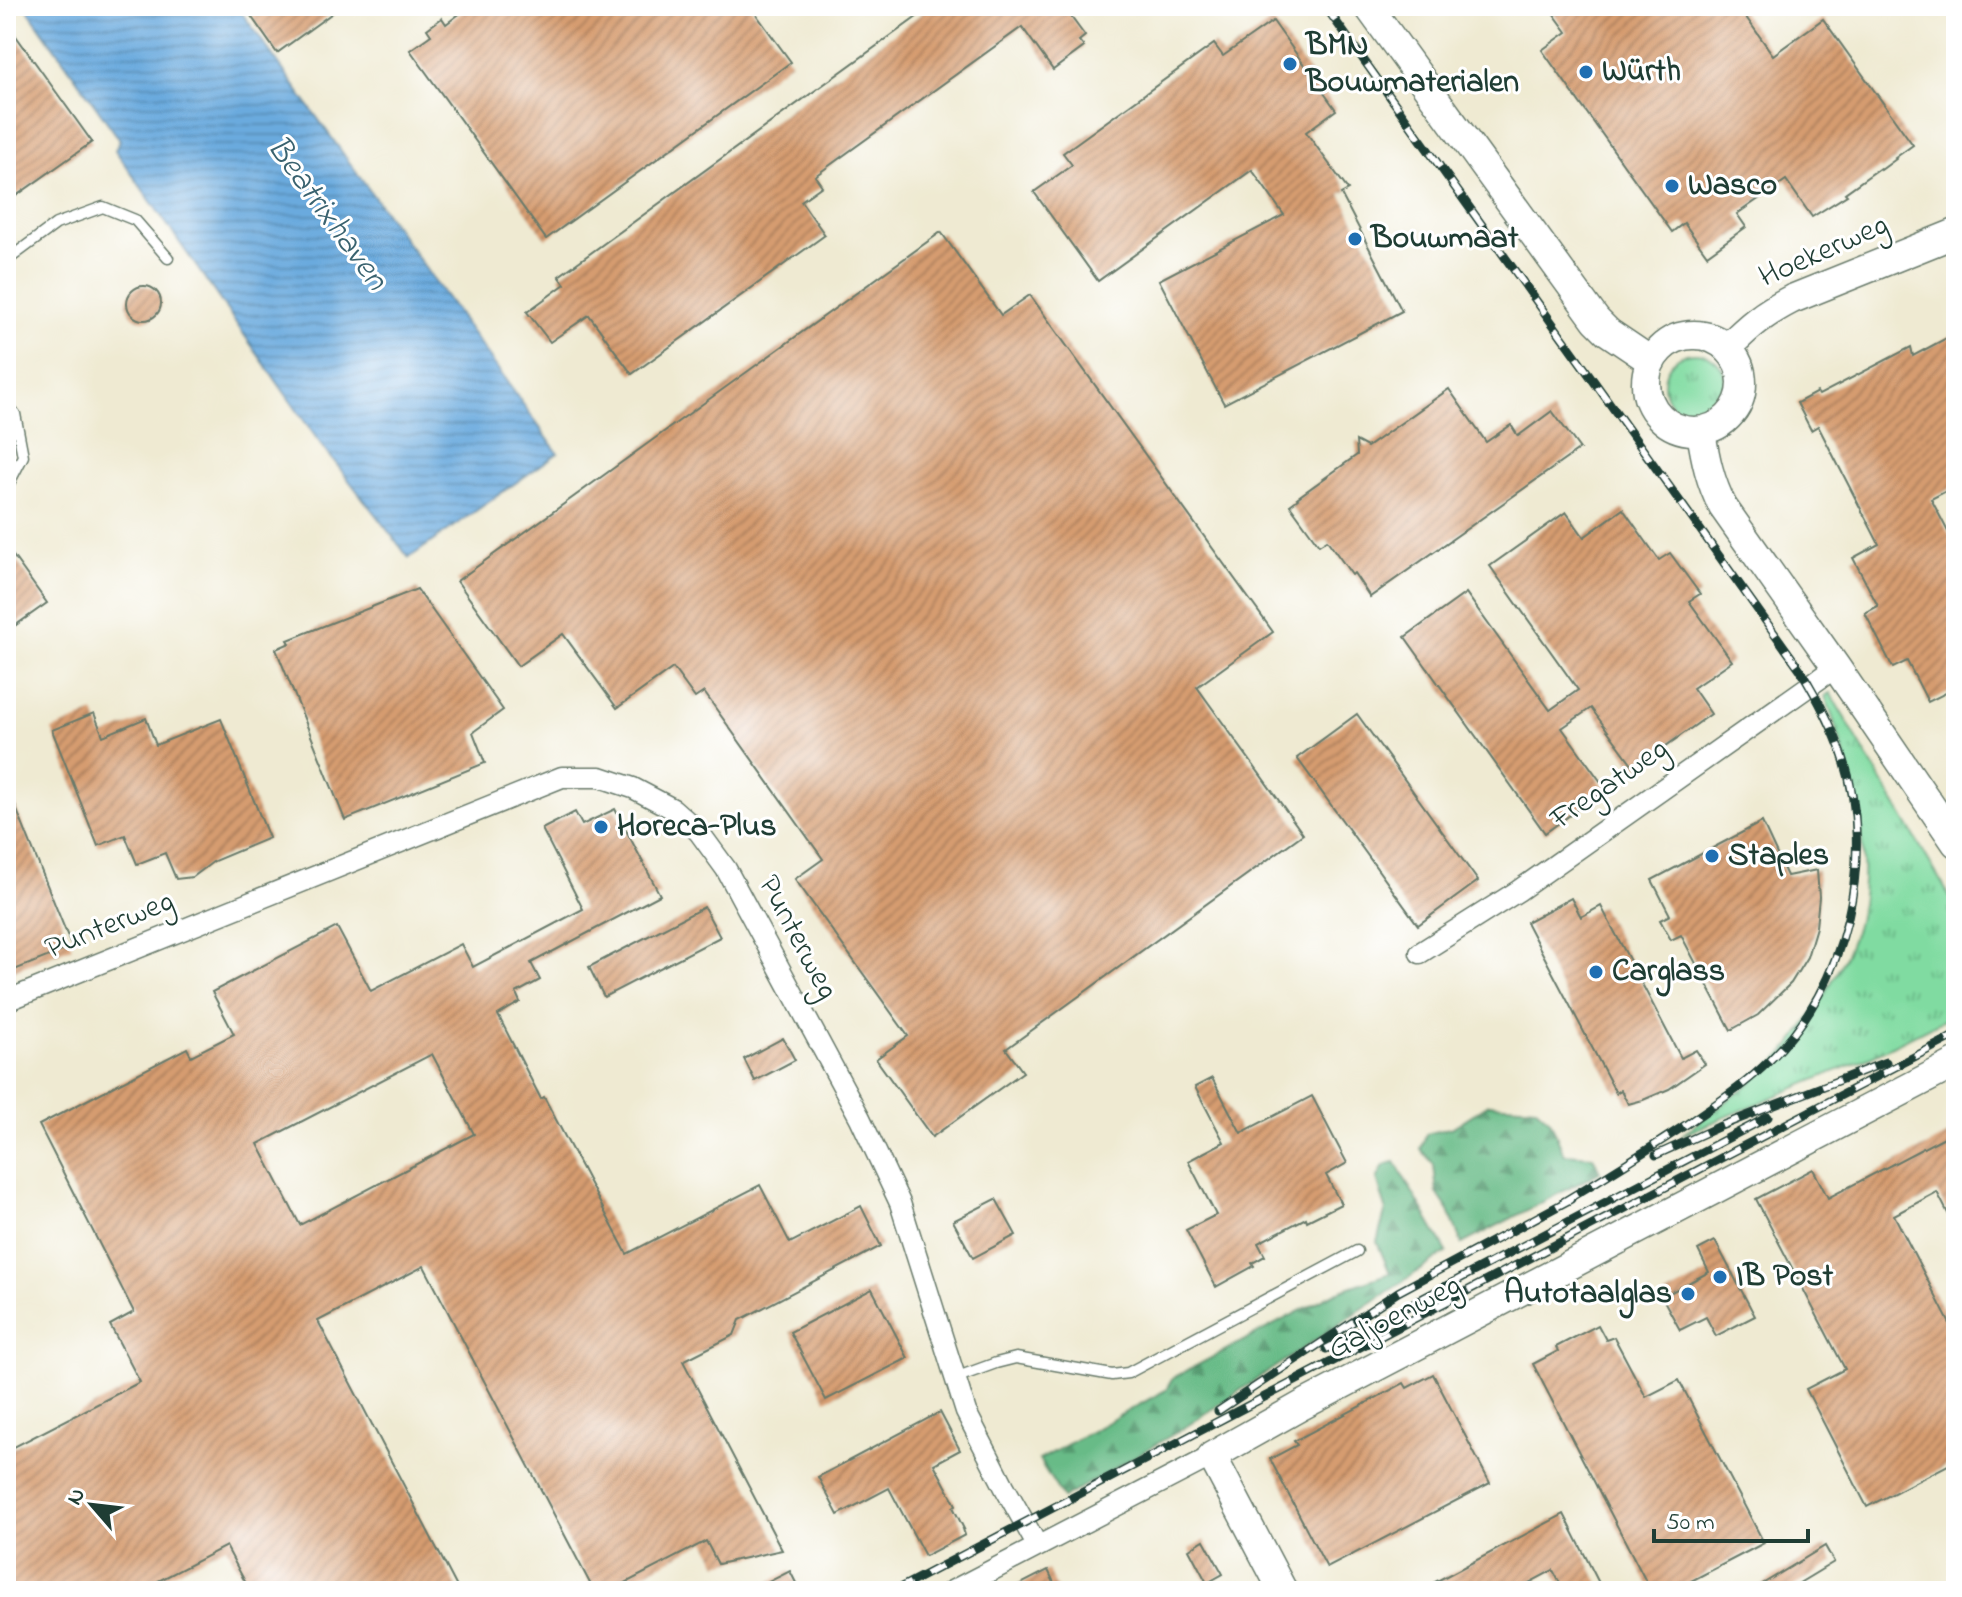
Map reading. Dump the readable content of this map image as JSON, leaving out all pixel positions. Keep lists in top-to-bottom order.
{
  "streets": {
    "street": [
      "Hoekerweg",
      "Fregatweg",
      "Punterweg",
      "Galjoenweg"
    ]
  },
  "crossings": [
    ["Punterweg", "Galjoenweg"]
  ],
  "water": ["Beatrixhaven"],
  "places": [
    "BMN Bouwmaterialen",
    "Würth",
    "Wasco",
    "Bouwmaat",
    "Horeca-Plus",
    "Staples",
    "Carglass",
    "IB Post",
    "Autotaalglas"
  ],
  "scale_bar": "50 m",
  "north": "top left"
}
